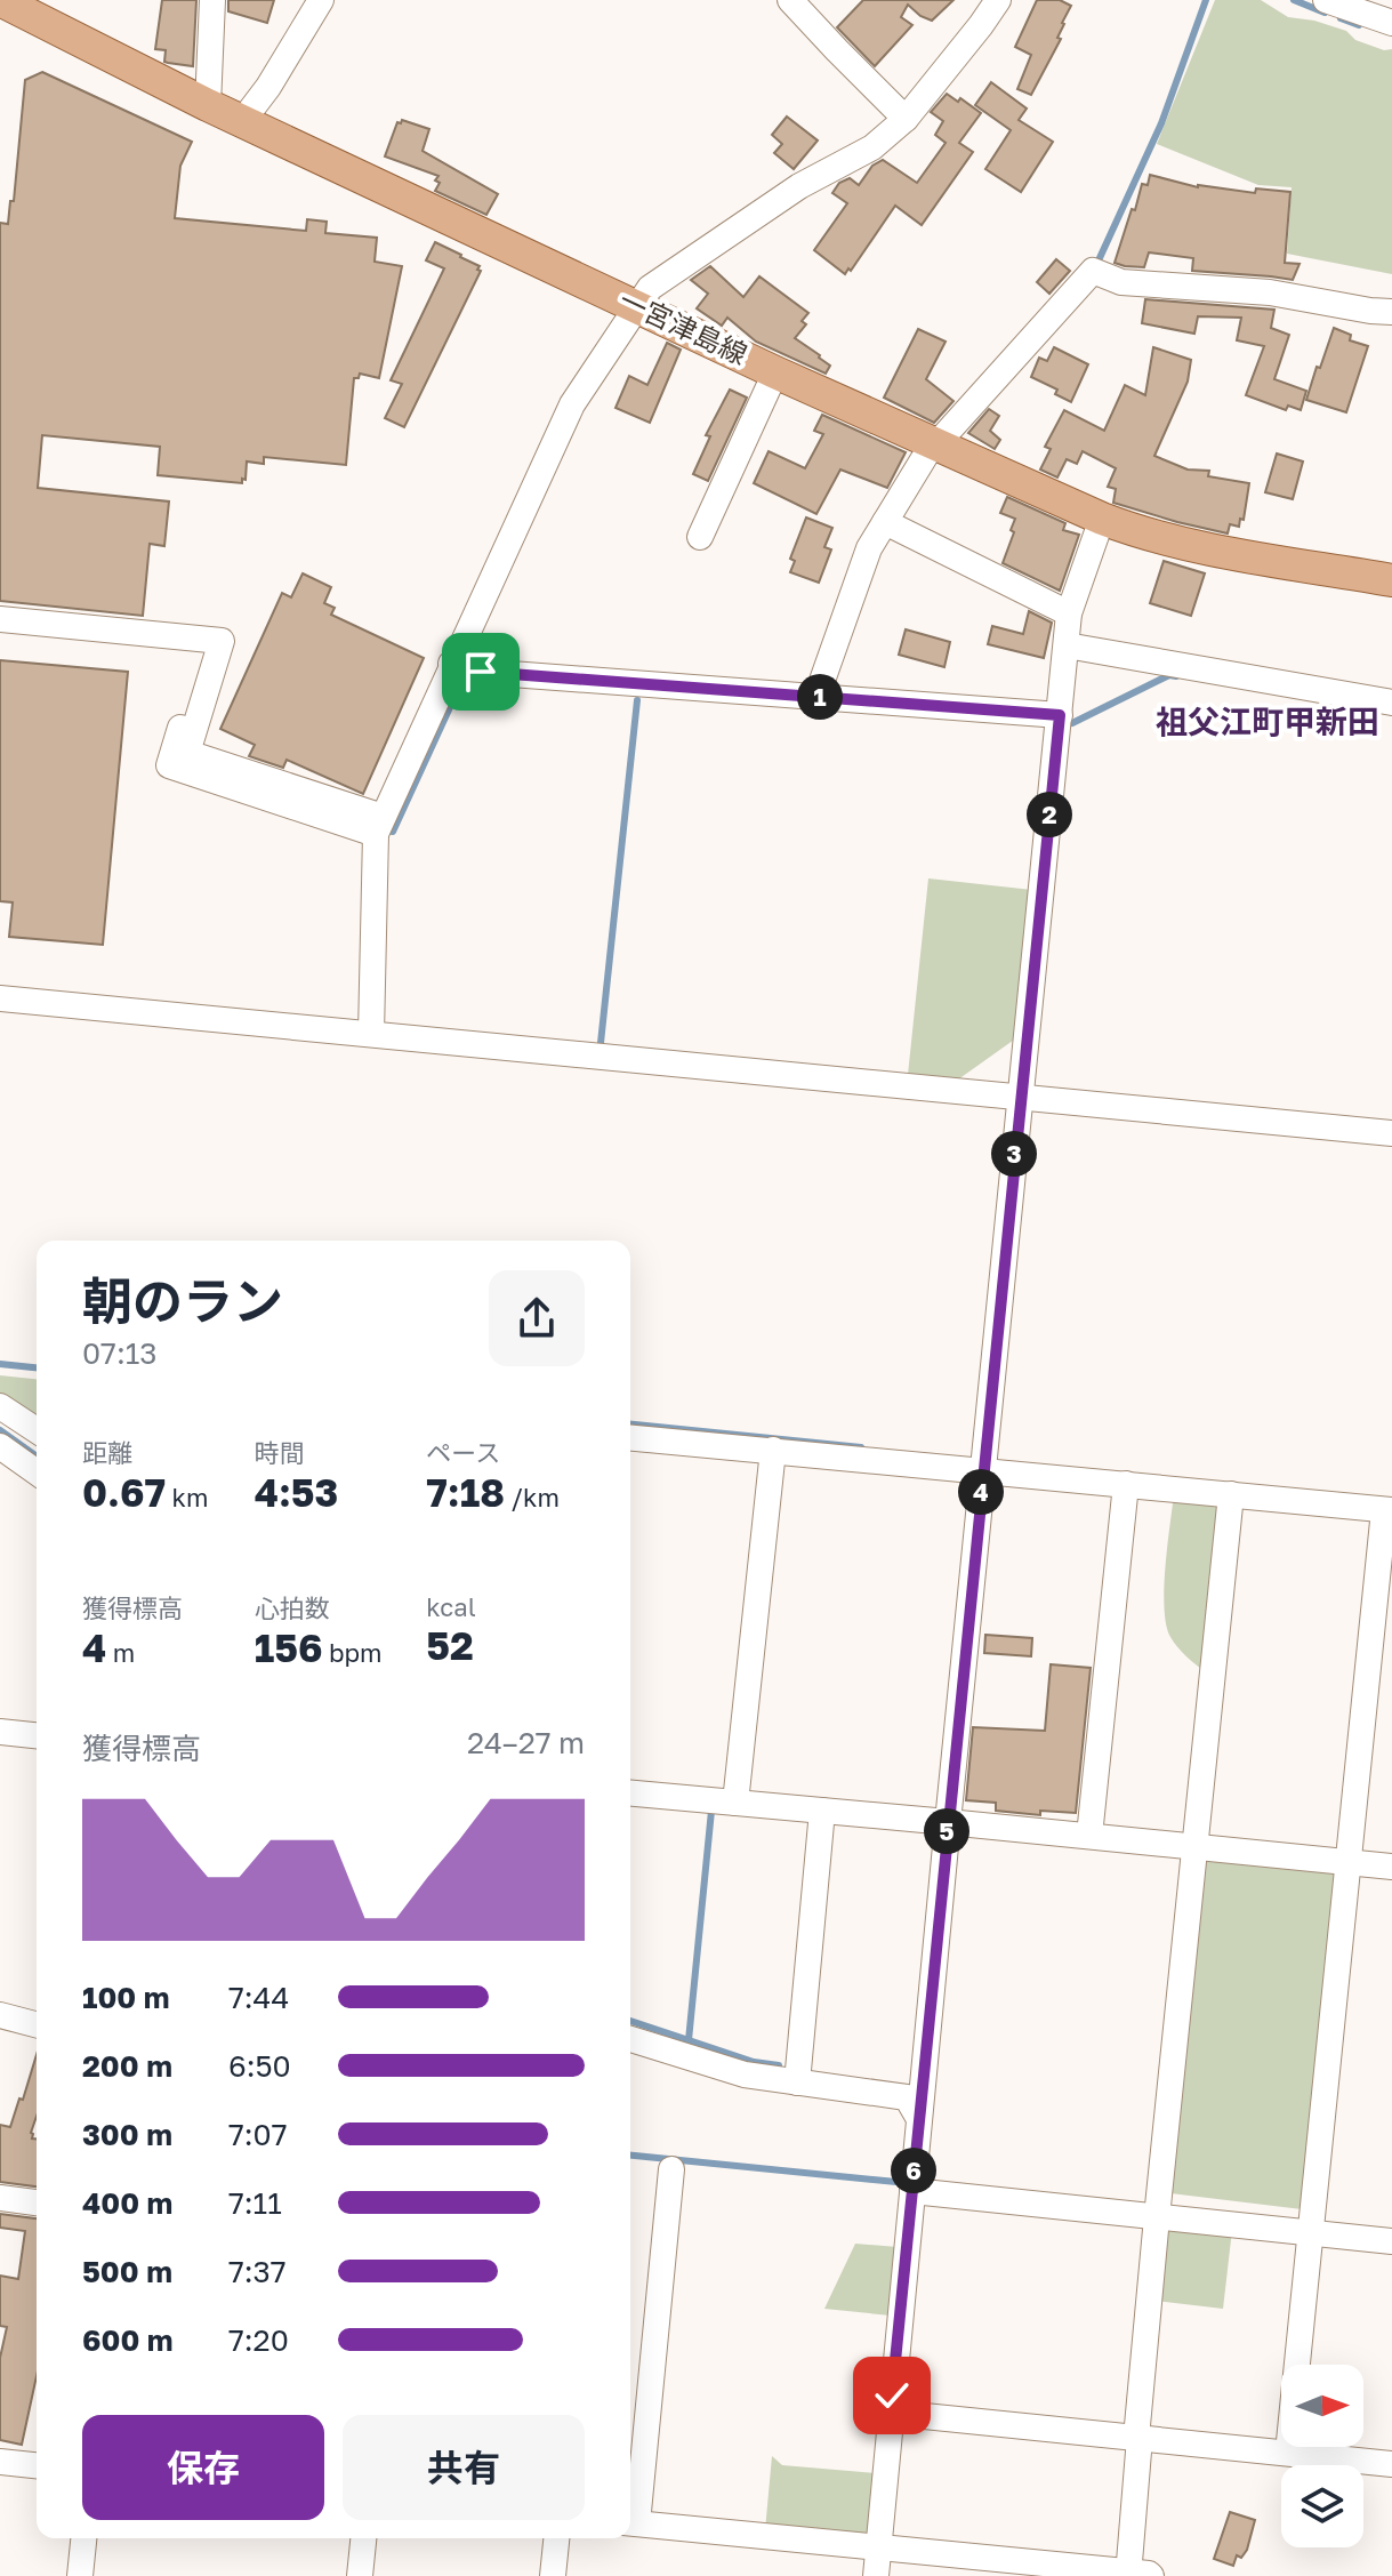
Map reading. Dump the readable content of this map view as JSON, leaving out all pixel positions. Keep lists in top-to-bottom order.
{
  "streets": {
    "main road": ["一宮津島線"]
  },
  "districts": ["祖父江町甲新田"],
  "north": "right",
  "page": {
    "pins": [
      "1",
      "2",
      "3",
      "4",
      "5",
      "6"
    ],
    "heading": ["朝のラン", "07:13"],
    "stats": [
      ["距離", "0.67 km"],
      ["時間", "4:53"],
      ["ペース", "7:18 /km"],
      ["獲得標高", "4 m"],
      ["心拍数", "156 bpm"],
      ["kcal", "52"]
    ],
    "chart": ["獲得標高", "24–27 m"],
    "list": [
      {
        "name": "100 m",
        "note": "7:44"
      },
      {
        "name": "200 m",
        "note": "6:50"
      },
      {
        "name": "300 m",
        "note": "7:07"
      },
      {
        "name": "400 m",
        "note": "7:11"
      },
      {
        "name": "500 m",
        "note": "7:37"
      },
      {
        "name": "600 m",
        "note": "7:20"
      }
    ],
    "buttons": ["保存", "共有"]
  }
}
